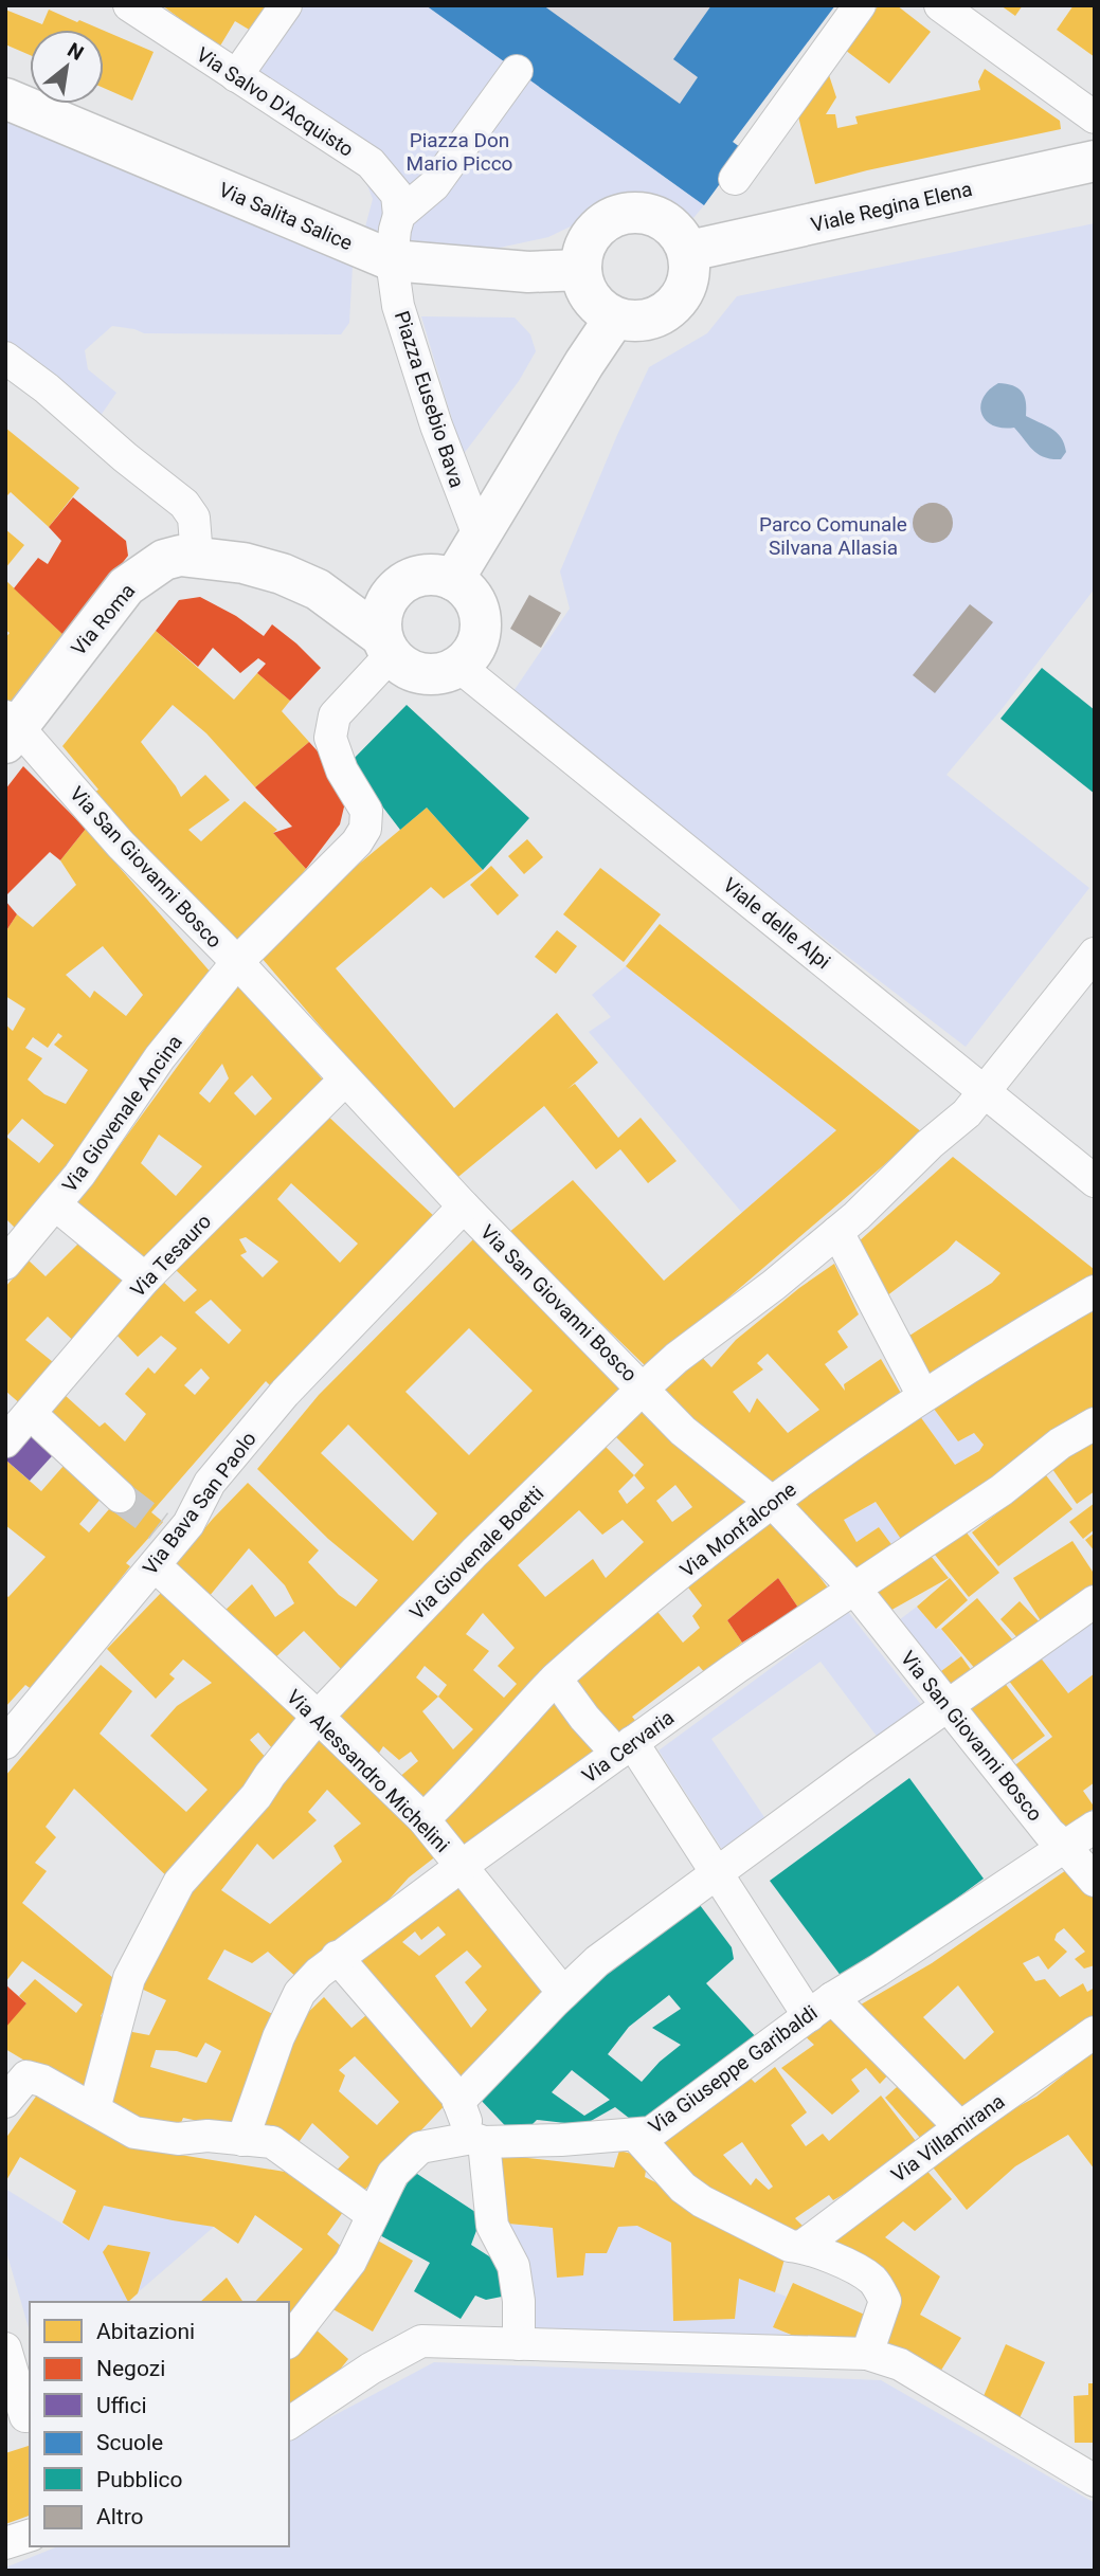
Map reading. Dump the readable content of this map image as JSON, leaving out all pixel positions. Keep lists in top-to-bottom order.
{
  "streets": {
    "main road": ["Viale Regina Elena", "Via Salita Salice", "Via Roma"],
    "street": [
      "Via Salvo D'Acquisto",
      "Piazza Eusebio Bava",
      "Via San Giovanni Bosco",
      "Viale delle Alpi",
      "Via Giovenale Ancina",
      "Via Tesauro",
      "Via Bava San Paolo",
      "Via Monfalcone",
      "Via Giovenale Boetti",
      "Via Cervaria",
      "Via Alessandro Michelini",
      "Via Giuseppe Garibaldi",
      "Via Villamirana"
    ]
  },
  "crossings": [
    ["Viale Regina Elena", "Via Salita Salice"],
    ["Via Salita Salice", "Piazza Eusebio Bava"],
    ["Via Roma", "Via San Giovanni Bosco"],
    ["Via Roma", "Viale delle Alpi"],
    ["Via Roma", "Via Giovenale Ancina"],
    ["Via San Giovanni Bosco", "Via Giovenale Ancina"],
    ["Via San Giovanni Bosco", "Via Tesauro"],
    ["Via San Giovanni Bosco", "Via Bava San Paolo"],
    ["Via San Giovanni Bosco", "Via Monfalcone"],
    ["Via San Giovanni Bosco", "Via Giovenale Boetti"],
    ["Via San Giovanni Bosco", "Via Cervaria"],
    ["Via San Giovanni Bosco", "Via Giuseppe Garibaldi"],
    ["Viale delle Alpi", "Via Giovenale Ancina"],
    ["Viale delle Alpi", "Via Giovenale Boetti"],
    ["Via Bava San Paolo", "Via Alessandro Michelini"],
    ["Via Monfalcone", "Via Alessandro Michelini"],
    ["Via Giovenale Boetti", "Via Alessandro Michelini"],
    ["Via Cervaria", "Via Alessandro Michelini"]
  ],
  "parks": ["Piazza Don Mario Picco", "Parco Comunale Silvana Allasia"],
  "legend": [
    "Abitazioni",
    "Negozi",
    "Uffici",
    "Scuole",
    "Pubblico",
    "Altro"
  ],
  "north": "top right"
}
